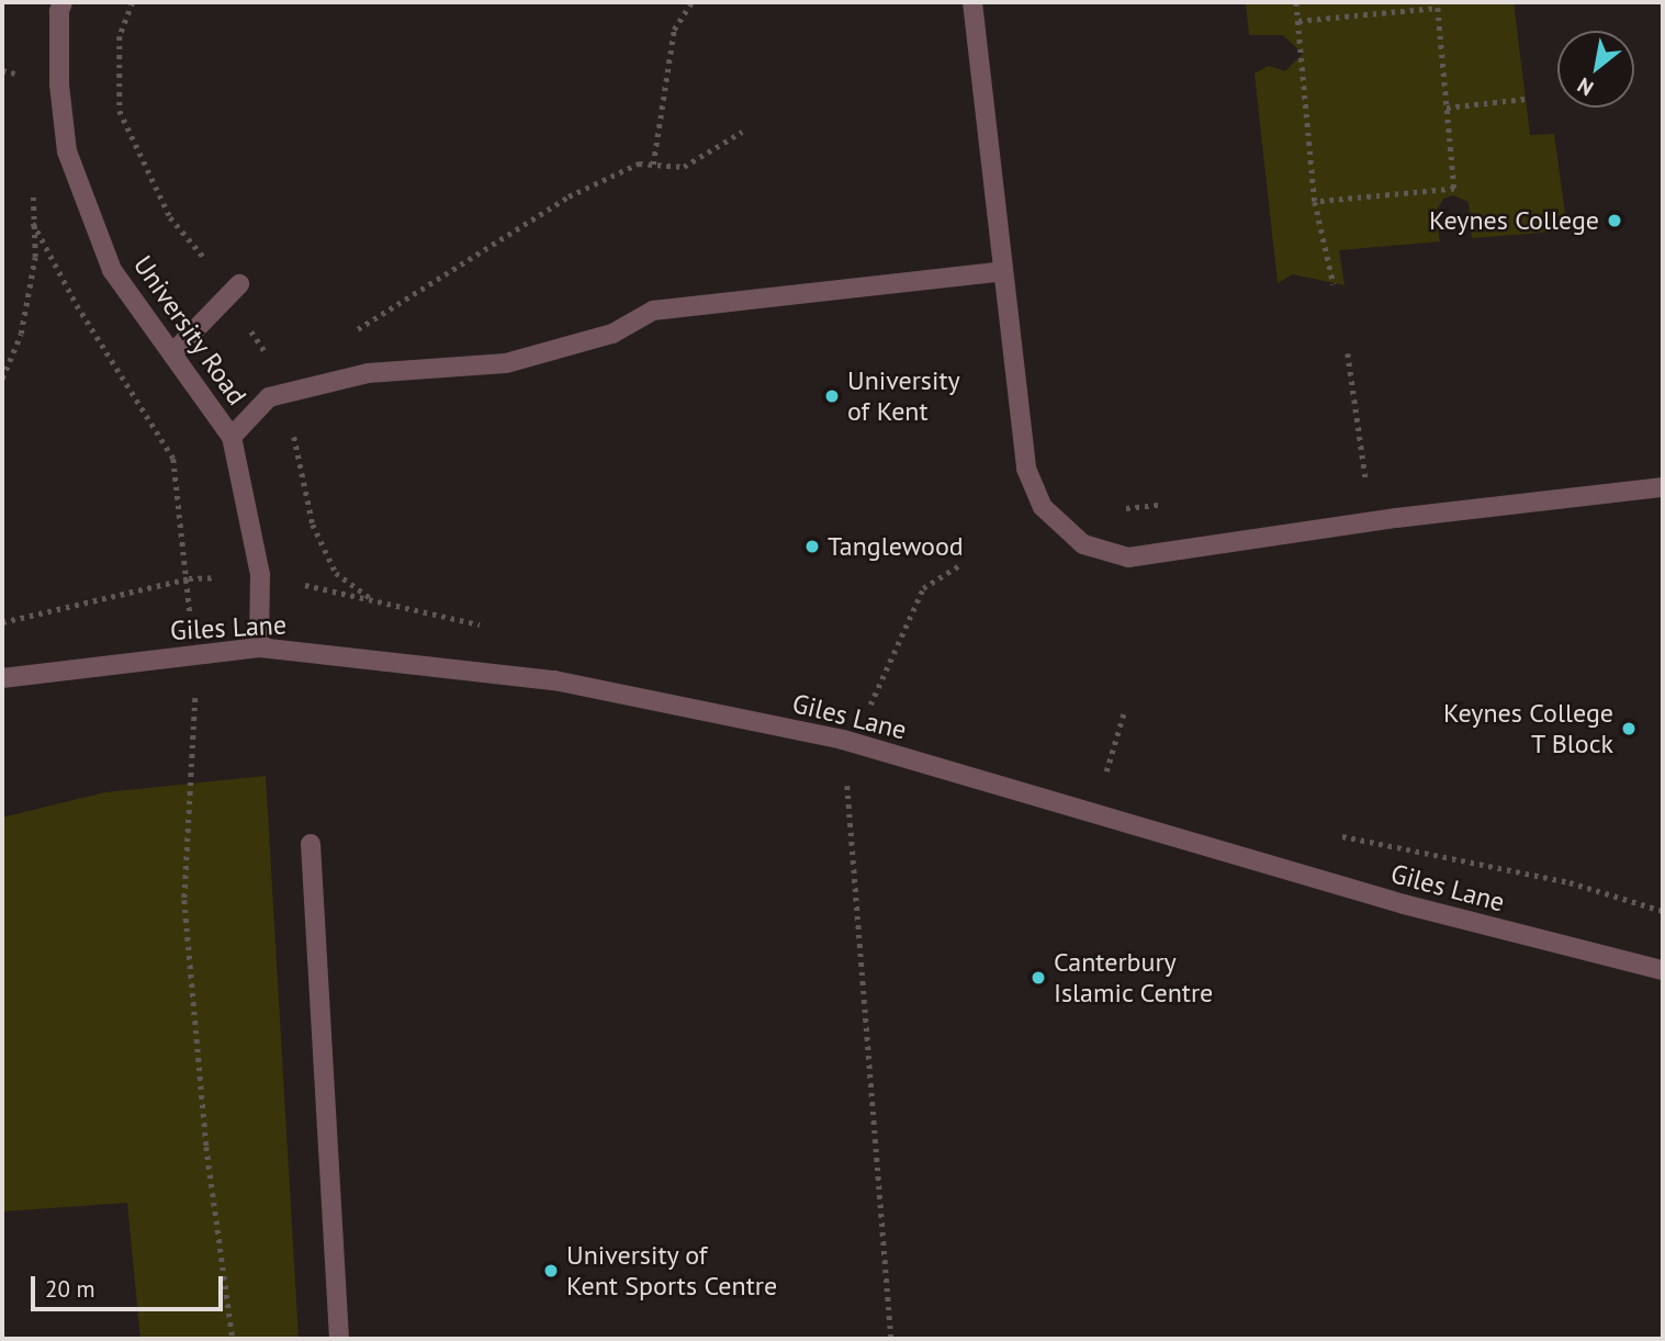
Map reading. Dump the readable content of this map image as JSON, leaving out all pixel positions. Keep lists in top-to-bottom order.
{
  "streets": {
    "street": ["University Road", "Giles Lane"]
  },
  "crossings": [
    ["University Road", "Giles Lane"]
  ],
  "places": [
    "Keynes College",
    "University of Kent",
    "Tanglewood",
    "Keynes College T Block",
    "Canterbury Islamic Centre",
    "University of Kent Sports Centre"
  ],
  "scale_bar": "20 m",
  "north": "bottom left"
}
